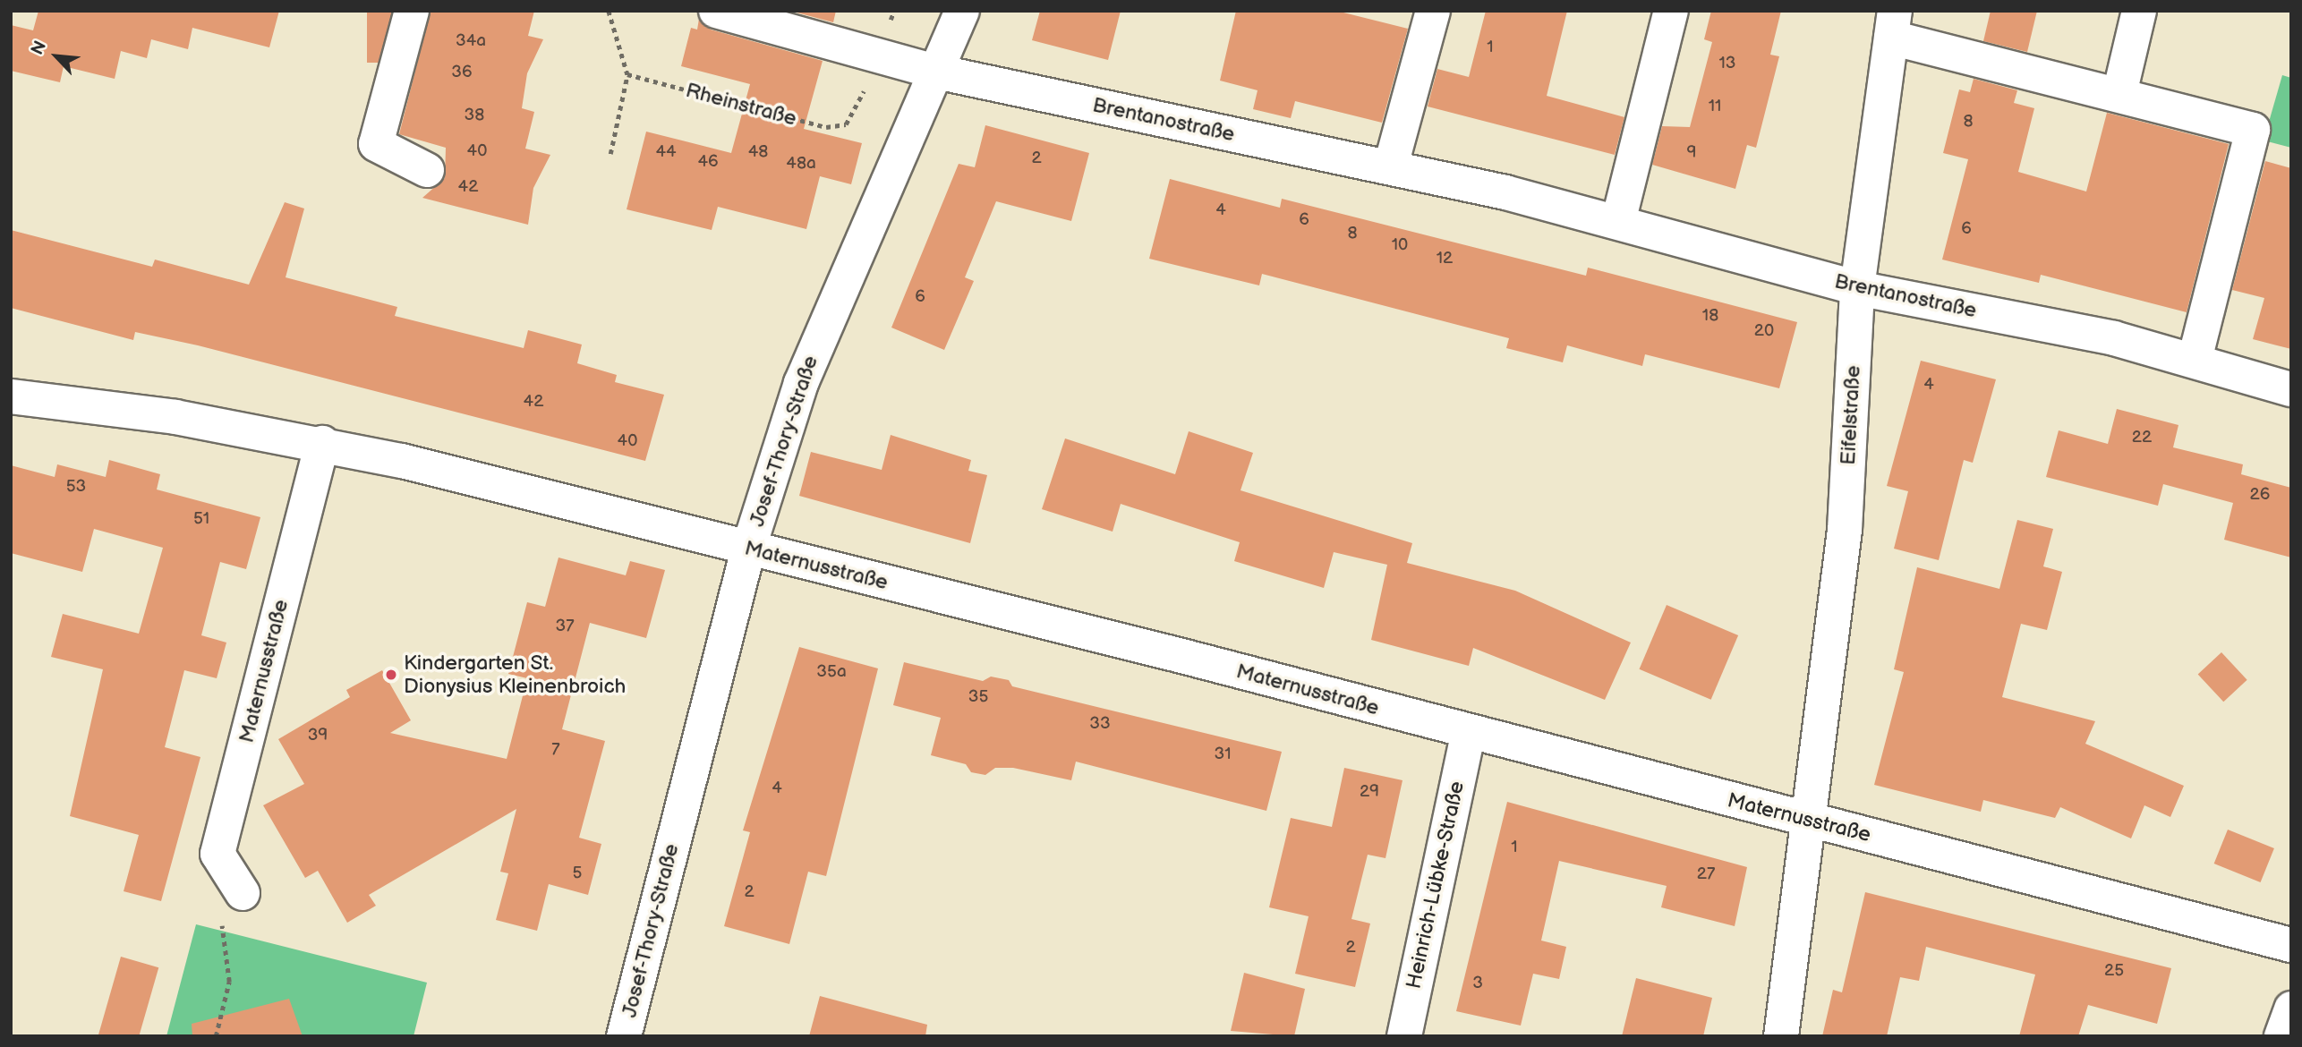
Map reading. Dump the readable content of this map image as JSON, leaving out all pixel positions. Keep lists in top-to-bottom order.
{
  "streets": {
    "street": [
      "Brentanostraße",
      "Eifelstraße",
      "Josef-Thory-Straße",
      "Maternusstraße",
      "Heinrich-Lübke-Straße"
    ],
    "path": ["Rheinstraße"]
  },
  "crossings": [
    ["Rheinstraße", "Brentanostraße"],
    ["Brentanostraße", "Eifelstraße"],
    ["Brentanostraße", "Josef-Thory-Straße"],
    ["Eifelstraße", "Maternusstraße"],
    ["Josef-Thory-Straße", "Maternusstraße"],
    ["Maternusstraße", "Heinrich-Lübke-Straße"]
  ],
  "places": ["Kindergarten St. Dionysius Kleinenbroich"],
  "house_numbers": [
    "34a",
    "1",
    "13",
    "36",
    "11",
    "38",
    "8",
    "40",
    "44",
    "48",
    "9",
    "2",
    "46",
    "48a",
    "42",
    "4",
    "6",
    "6",
    "8",
    "10",
    "12",
    "6",
    "18",
    "20",
    "4",
    "42",
    "22",
    "40",
    "53",
    "26",
    "51",
    "37",
    "35a",
    "35",
    "33",
    "39",
    "7",
    "31",
    "4",
    "29",
    "1",
    "5",
    "27",
    "2",
    "2",
    "25",
    "3"
  ],
  "north": "top left"
}
